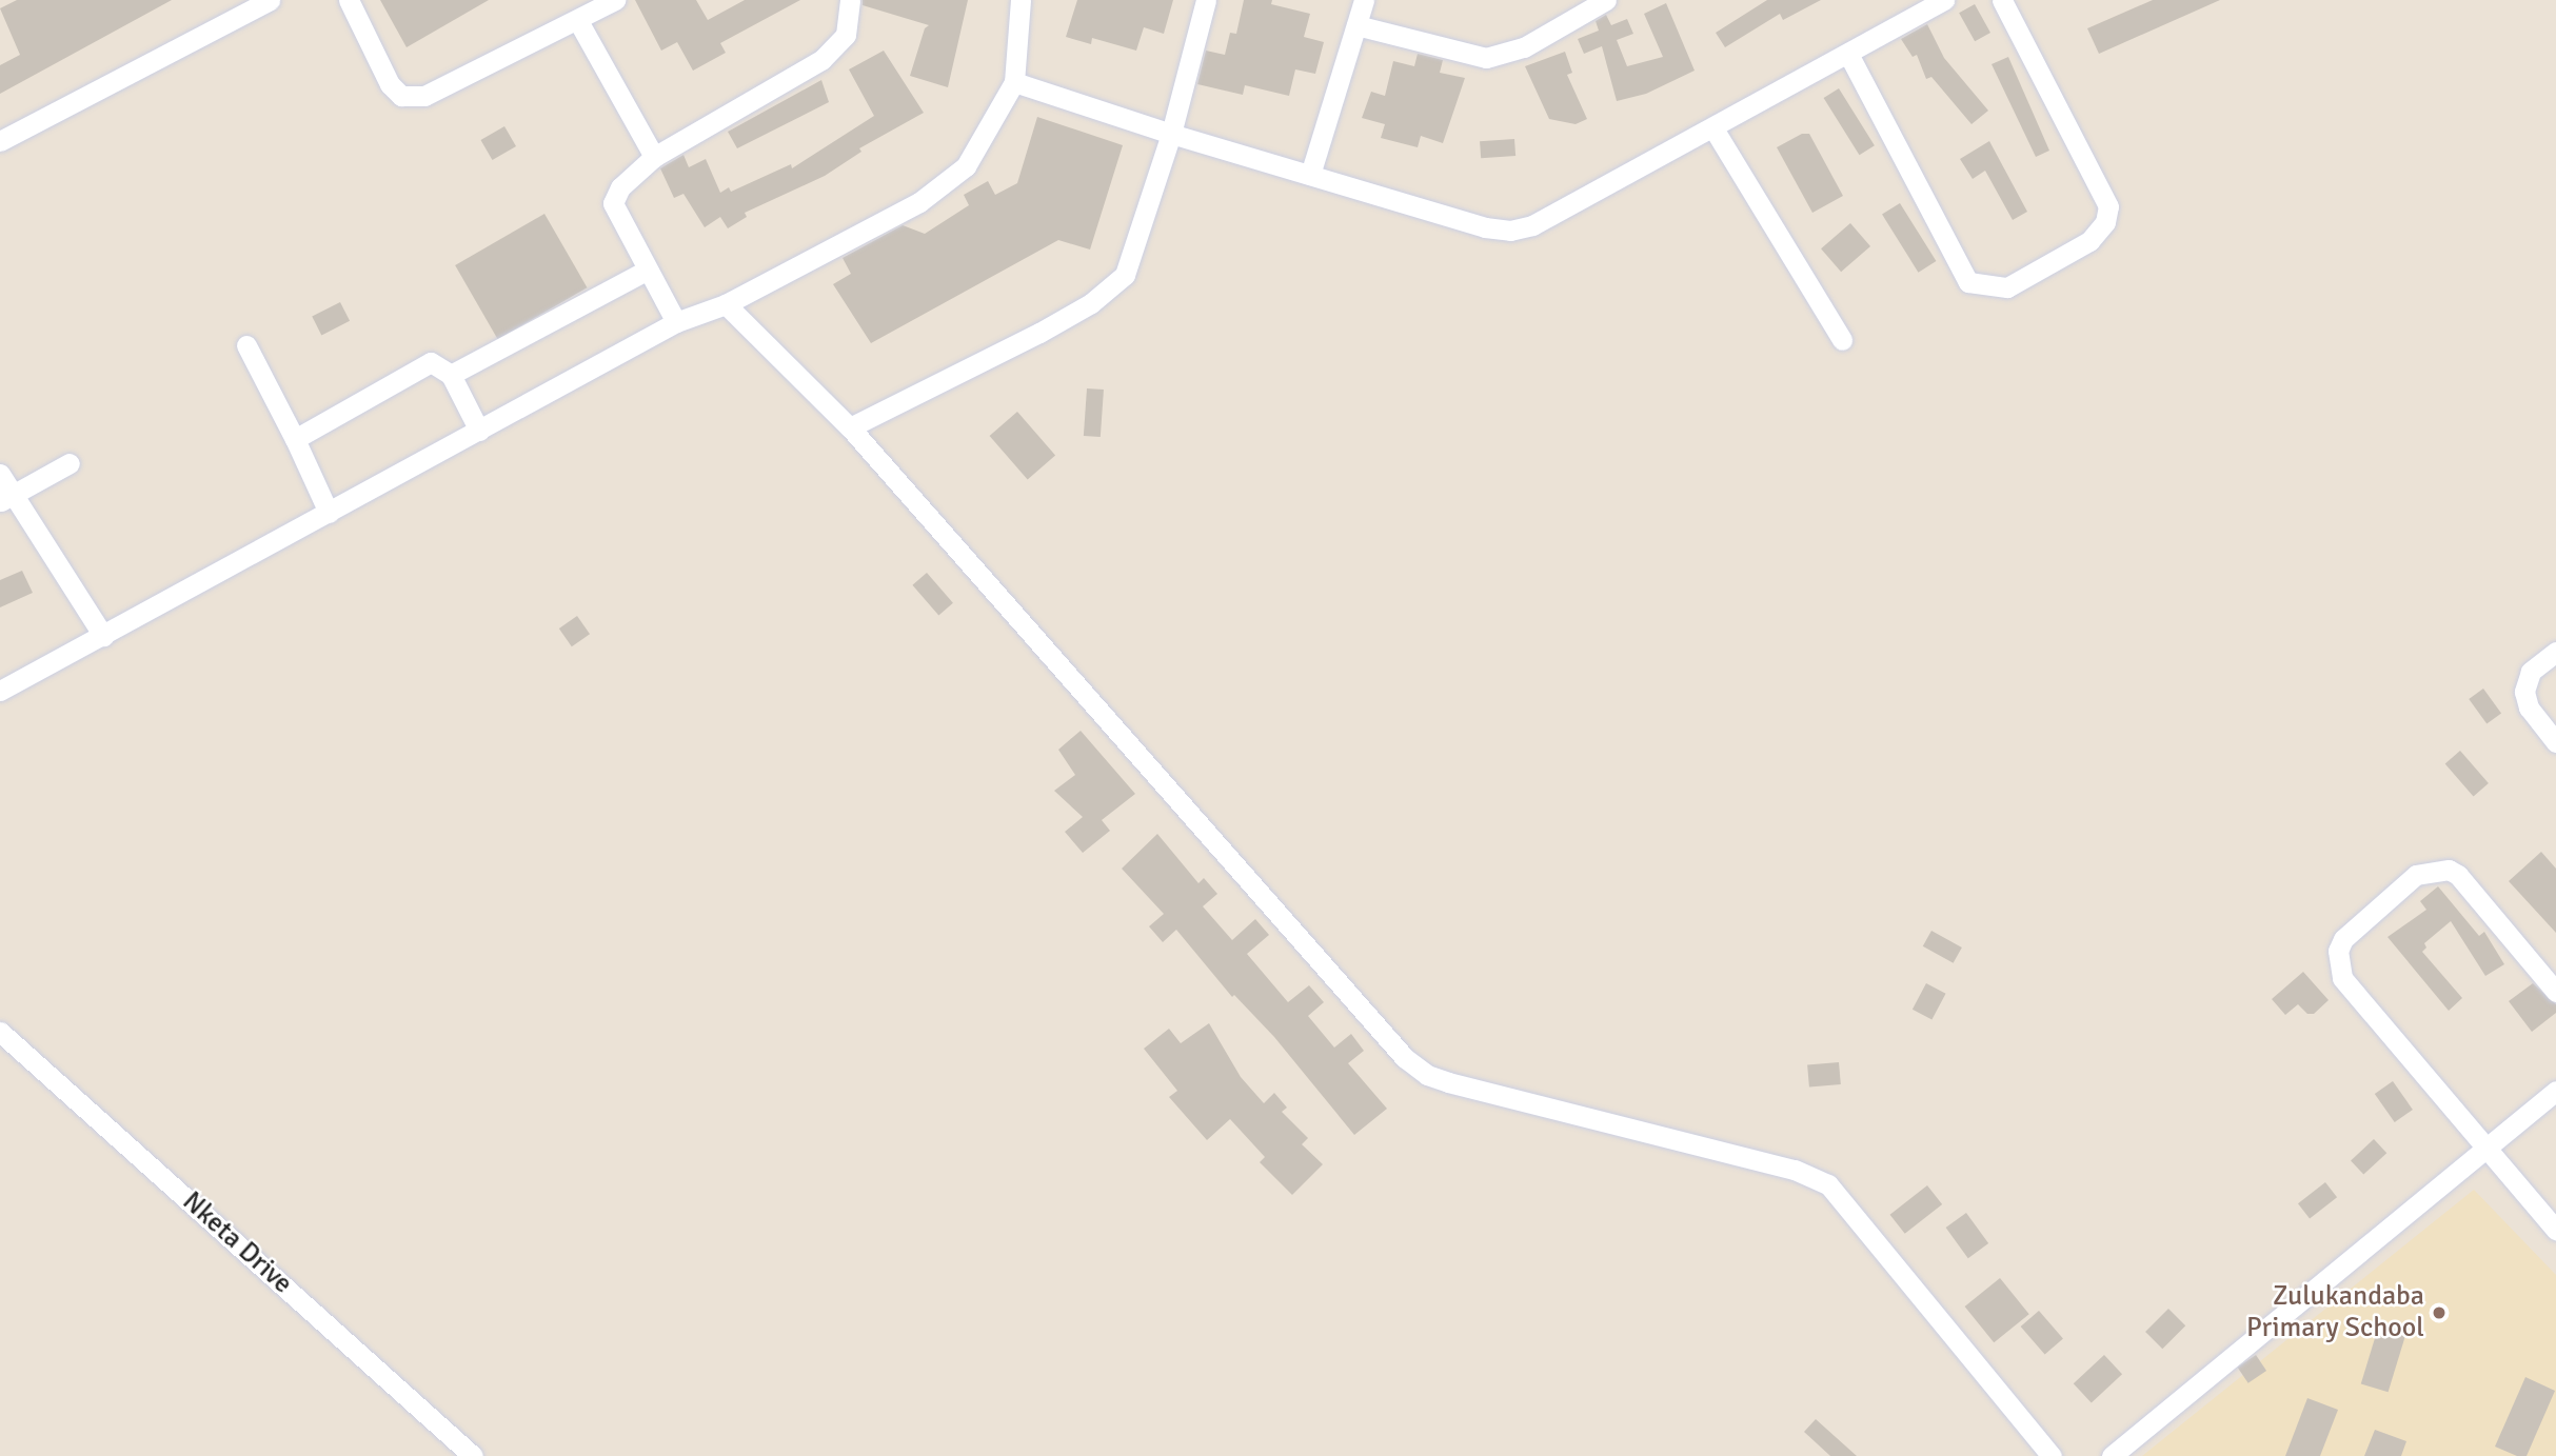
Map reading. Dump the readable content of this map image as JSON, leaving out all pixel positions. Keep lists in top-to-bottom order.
{
  "streets": {
    "street": ["Nketa Drive"]
  },
  "places": ["Zulukandaba Primary School"]
}
